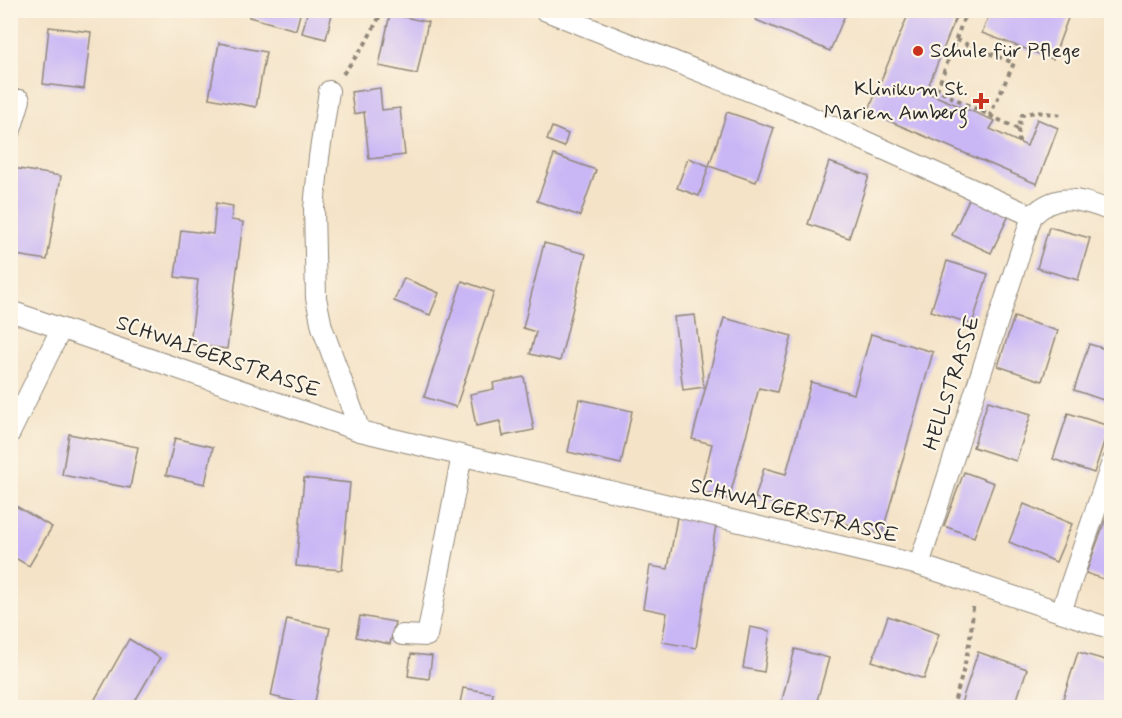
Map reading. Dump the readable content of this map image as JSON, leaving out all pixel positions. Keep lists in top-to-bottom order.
{
  "streets": {
    "street": ["SCHWAIGERSTRASSE", "HELLSTRASSE"]
  },
  "crossings": [
    ["SCHWAIGERSTRASSE", "HELLSTRASSE"]
  ],
  "places": {
    "other": ["Schule für Pflege"],
    "health": ["Klinikum St. Marien Amberg"]
  }
}
